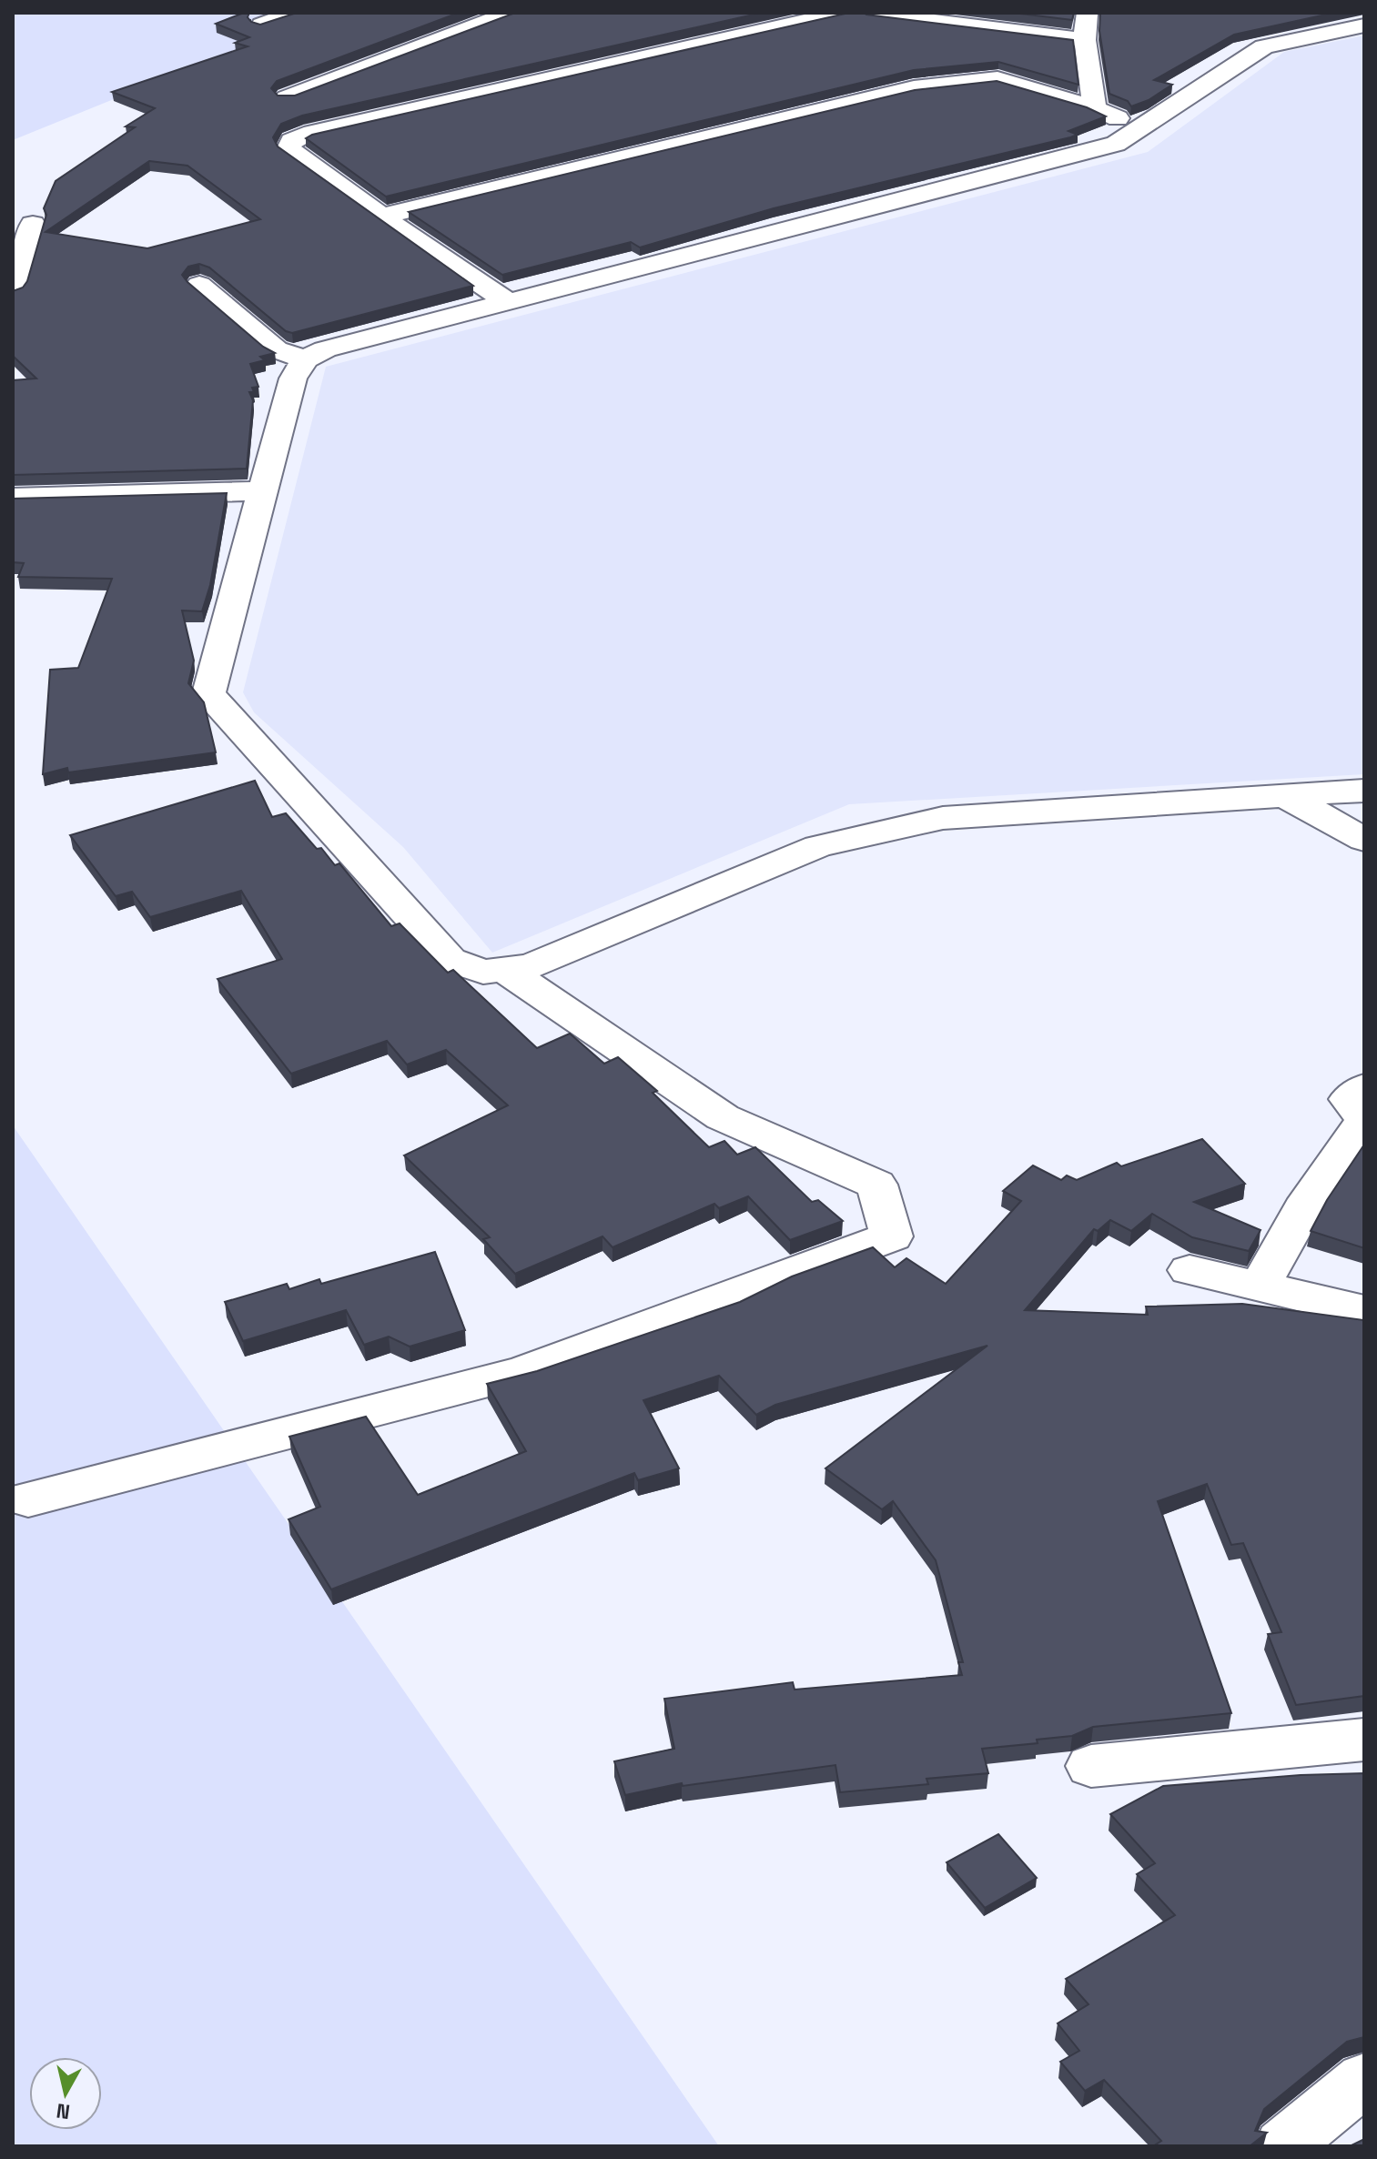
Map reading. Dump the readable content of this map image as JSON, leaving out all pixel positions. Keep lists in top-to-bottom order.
{
  "north": "bottom"
}
